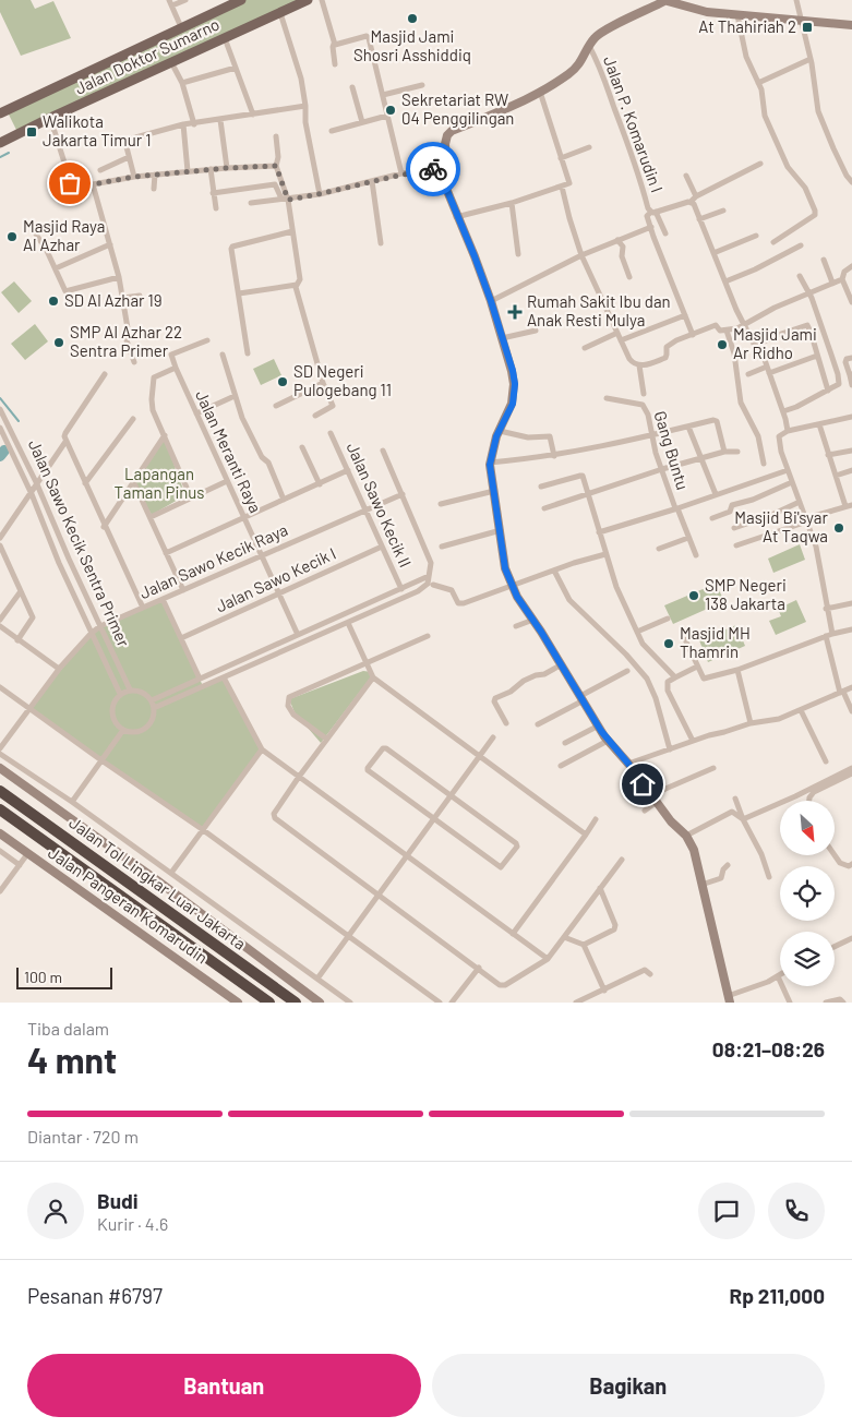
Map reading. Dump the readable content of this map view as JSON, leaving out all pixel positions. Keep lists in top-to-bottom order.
{
  "streets": {
    "highway": ["Jalan Tol Lingkar Luar Jakarta"],
    "main road": ["Jalan Doktor Sumarno"],
    "street": [
      "Jalan P. Komarudin I",
      "Gang Buntu",
      "Jalan Meranti Raya",
      "Jalan Sawo Kecik II",
      "Jalan Sawo Kecik Sentra Primer",
      "Jalan Sawo Kecik Raya",
      "Jalan Sawo Kecik I",
      "Jalan Pangeran Komarudin"
    ]
  },
  "crossings": [
    ["Jalan Meranti Raya", "Jalan Sawo Kecik Raya"],
    ["Jalan Meranti Raya", "Jalan Sawo Kecik I"],
    ["Jalan Sawo Kecik II", "Jalan Sawo Kecik Raya"],
    ["Jalan Sawo Kecik II", "Jalan Sawo Kecik I"],
    ["Jalan Sawo Kecik Sentra Primer", "Jalan Sawo Kecik Raya"]
  ],
  "parks": ["Lapangan Taman Pinus"],
  "places": {
    "other": [
      "Masjid Jami Shosri Asshiddiq",
      "Sekretariat RW 04 Penggilingan",
      "Masjid Raya Al Azhar",
      "SD Al Azhar 19",
      "SMP Al Azhar 22 Sentra Primer",
      "Masjid Jami Ar Ridho",
      "SD Negeri Pulogebang 11",
      "Masjid Bi'syar At Taqwa",
      "SMP Negeri 138 Jakarta",
      "Masjid MH Thamrin"
    ],
    "transit": ["At Thahiriah 2", "Walikota Jakarta Timur 1"],
    "health": ["Rumah Sakit Ibu dan Anak Resti Mulya"]
  },
  "scale_bar": "100 m",
  "north": "bottom right",
  "page": {
    "scale": "100 m",
    "heading": ["4 mnt", "Tiba dalam", "08:21–08:26"],
    "panel": [
      "Budi",
      "Kurir · 4.6",
      "Pesanan #6797",
      "Rp 211,000"
    ],
    "bar": "Diantar · 720 m",
    "buttons": ["Bantuan", "Bagikan"]
  }
}
